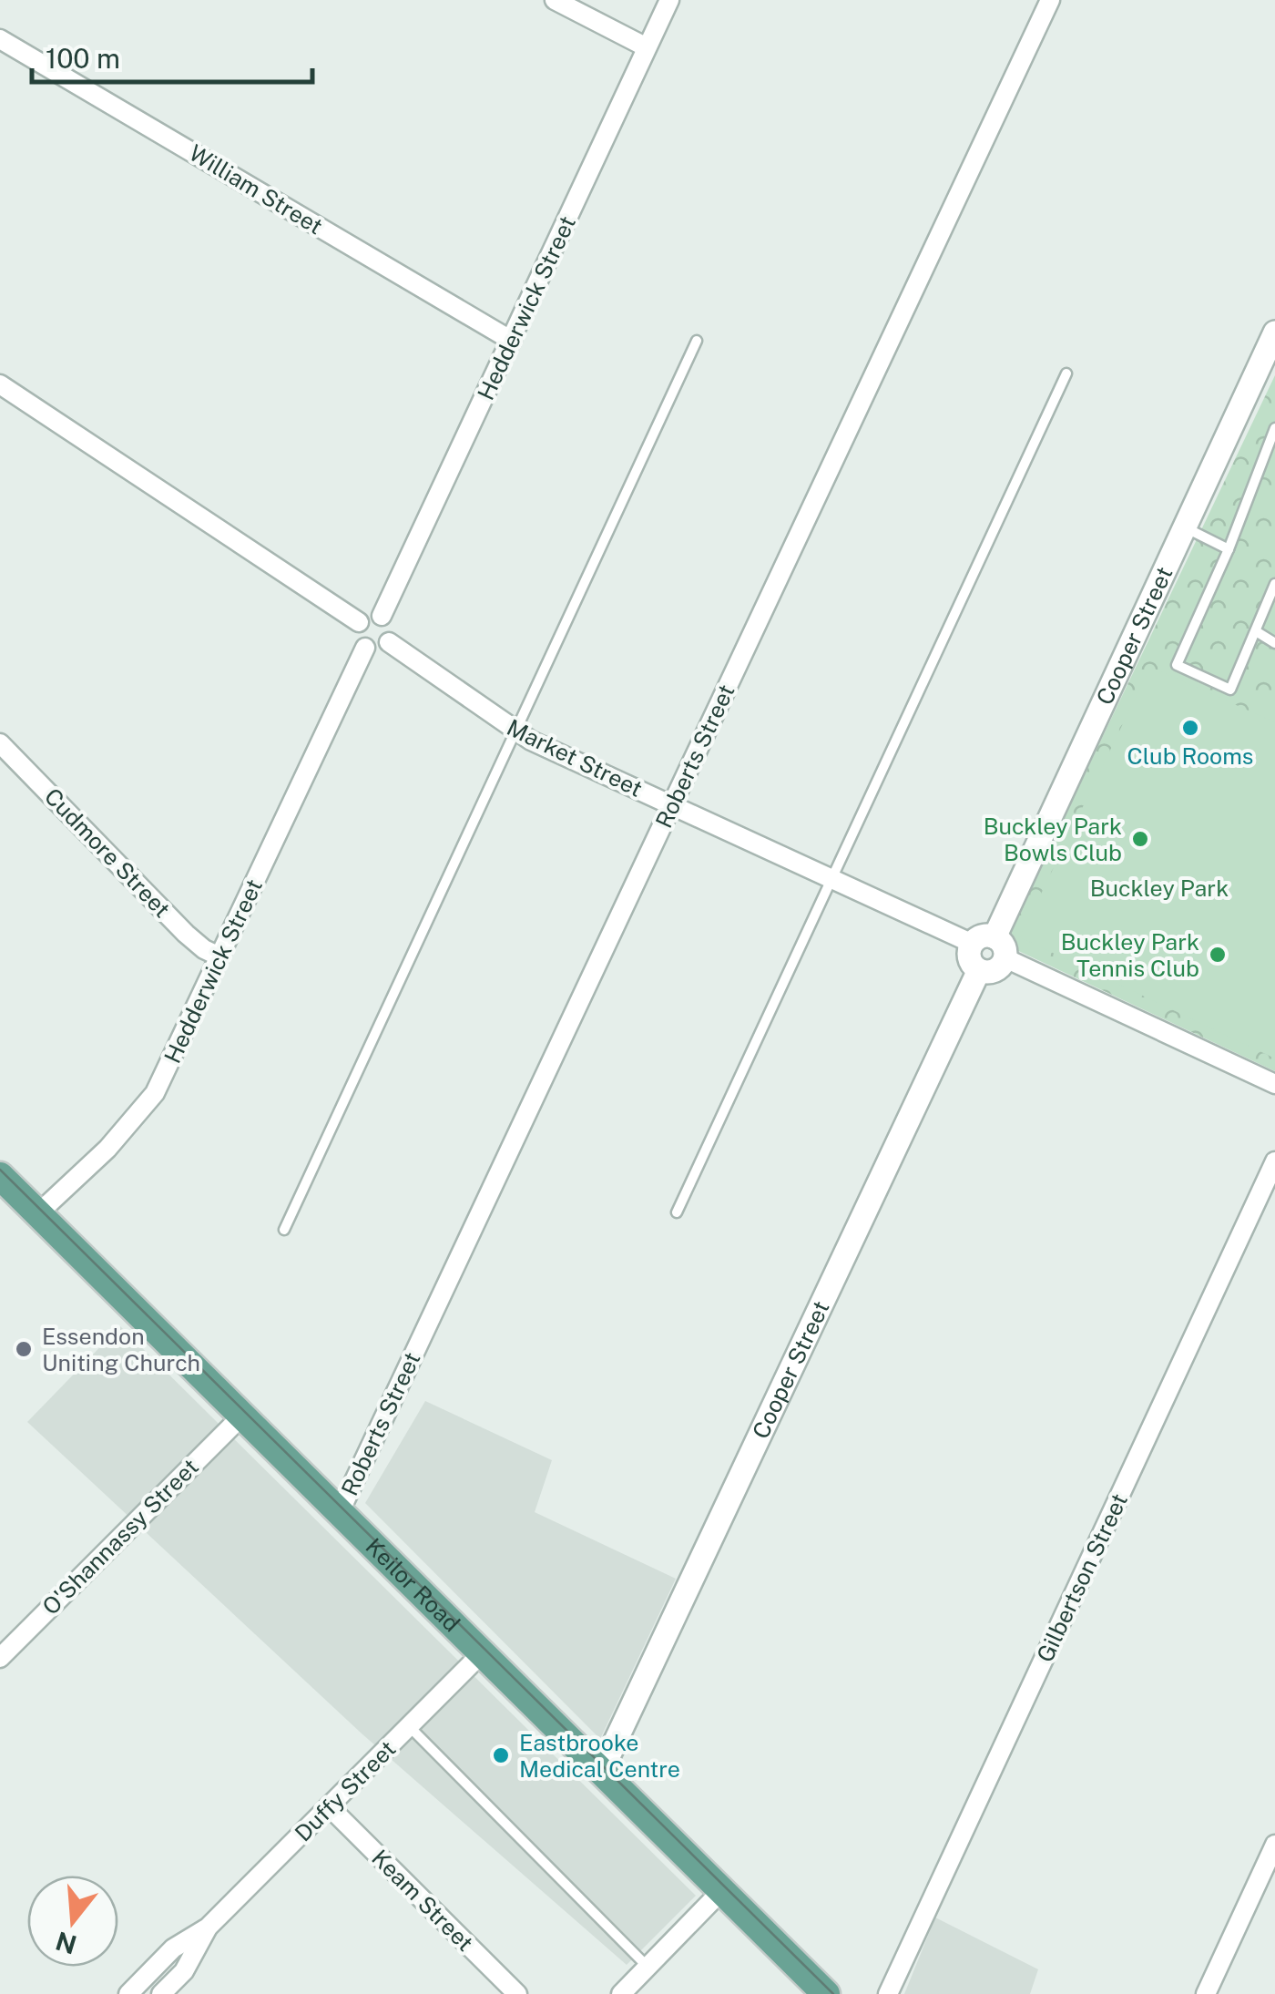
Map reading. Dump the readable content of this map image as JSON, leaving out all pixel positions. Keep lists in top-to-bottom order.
{
  "streets": {
    "main road": ["Keilor Road"],
    "street": [
      "William Street",
      "Hedderwick Street",
      "Cooper Street",
      "Roberts Street",
      "Market Street",
      "Cudmore Street",
      "O'Shannassy Street",
      "Gilbertson Street",
      "Duffy Street",
      "Keam Street"
    ]
  },
  "crossings": [
    ["William Street", "Hedderwick Street"],
    ["Hedderwick Street", "Market Street"],
    ["Hedderwick Street", "Cudmore Street"],
    ["Hedderwick Street", "Keilor Road"],
    ["Cooper Street", "Market Street"],
    ["Cooper Street", "Keilor Road"],
    ["Roberts Street", "Market Street"],
    ["Roberts Street", "Keilor Road"],
    ["O'Shannassy Street", "Keilor Road"],
    ["Keilor Road", "Duffy Street"],
    ["Duffy Street", "Keam Street"]
  ],
  "parks": ["Buckley Park"],
  "places": [
    "Club Rooms",
    "Buckley Park Bowls Club",
    "Buckley Park Tennis Club",
    "Essendon Uniting Church",
    "Eastbrooke Medical Centre"
  ],
  "scale_bar": "100 m",
  "north": "bottom"
}
